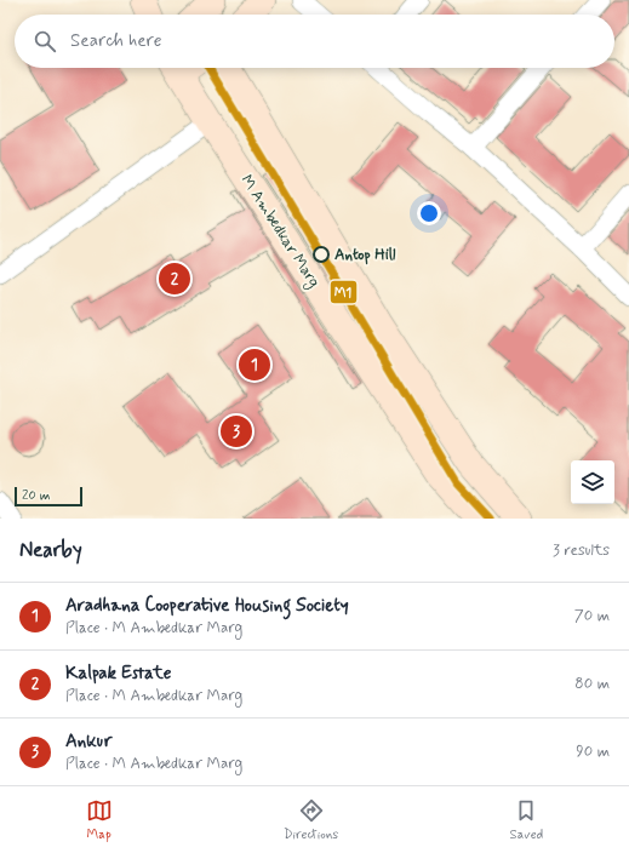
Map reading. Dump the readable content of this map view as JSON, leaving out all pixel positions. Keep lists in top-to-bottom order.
{
  "streets": {
    "main road": ["M Ambedkar Marg"]
  },
  "places": ["Antop Hill"],
  "lines": ["transit line M1"],
  "scale_bar": "20 m",
  "page": {
    "search": "Search here",
    "pins": ["2", "1", "3"],
    "scale": "20 m",
    "heading": ["Nearby", "3 results"],
    "list": [
      {
        "mark": "1",
        "name": "Aradhana Cooperative Housing Society",
        "note": "Place · M Ambedkar Marg",
        "value": "70 m"
      },
      {
        "mark": "2",
        "name": "Kalpak Estate",
        "note": "Place · M Ambedkar Marg",
        "value": "80 m"
      },
      {
        "mark": "3",
        "name": "Ankur",
        "note": "Place · M Ambedkar Marg",
        "value": "90 m"
      }
    ],
    "nav": ["Map", "Directions", "Saved"]
  }
}
